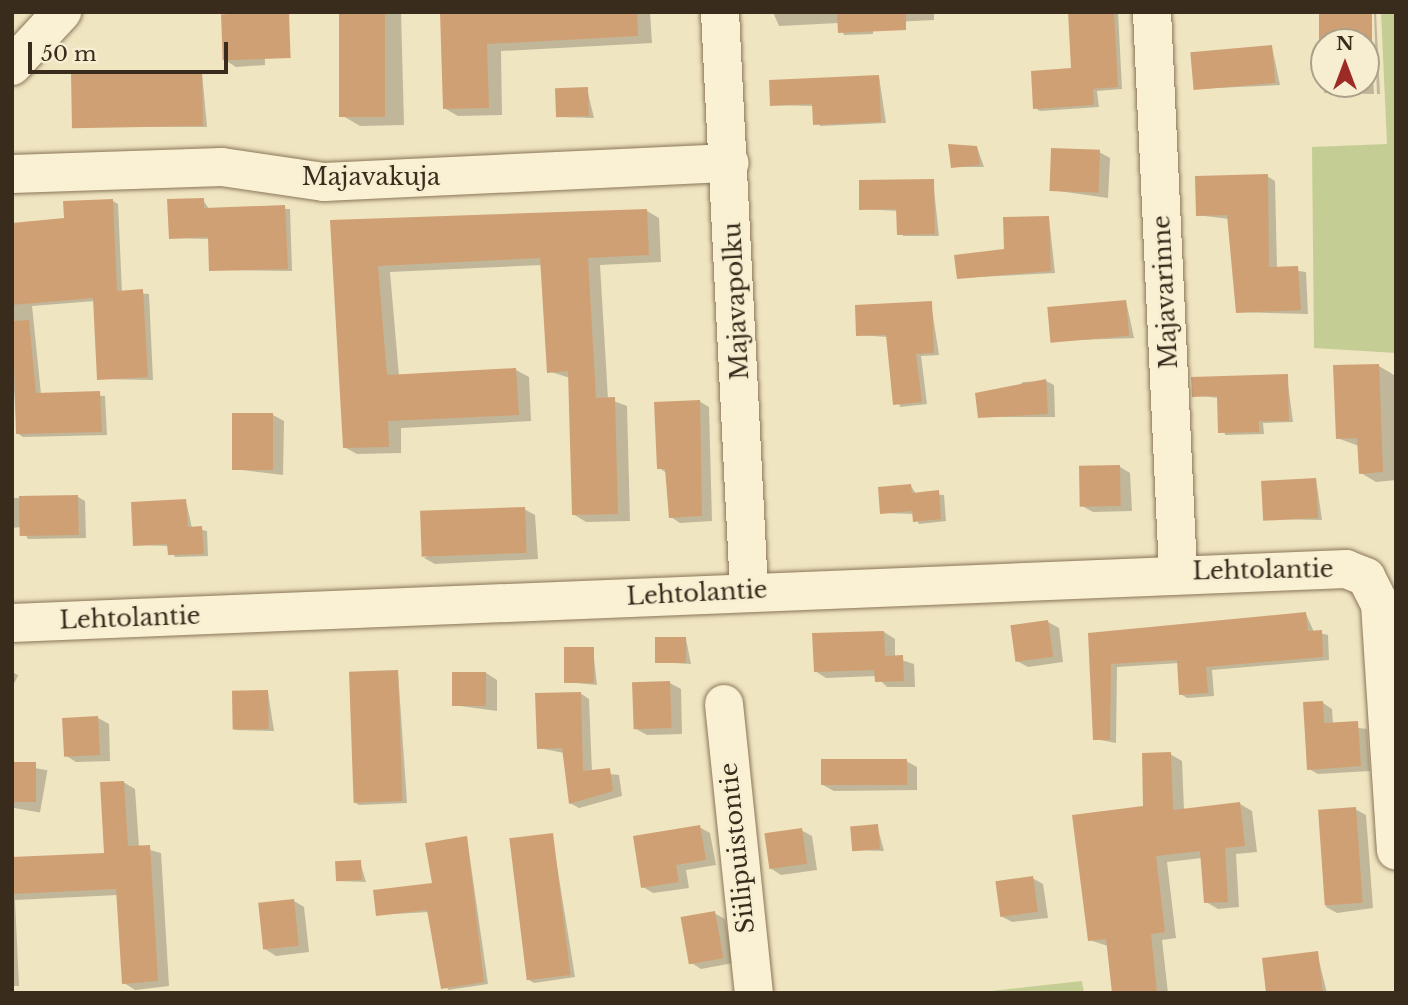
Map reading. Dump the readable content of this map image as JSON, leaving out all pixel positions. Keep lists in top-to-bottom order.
{
  "streets": {
    "street": [
      "Majavakuja",
      "Majavarinne",
      "Majavapolku",
      "Lehtolantie",
      "Siilipuistontie"
    ]
  },
  "crossings": [
    ["Majavakuja", "Majavapolku"],
    ["Majavarinne", "Lehtolantie"],
    ["Majavapolku", "Lehtolantie"]
  ],
  "scale_bar": "50 m",
  "north": "top"
}
